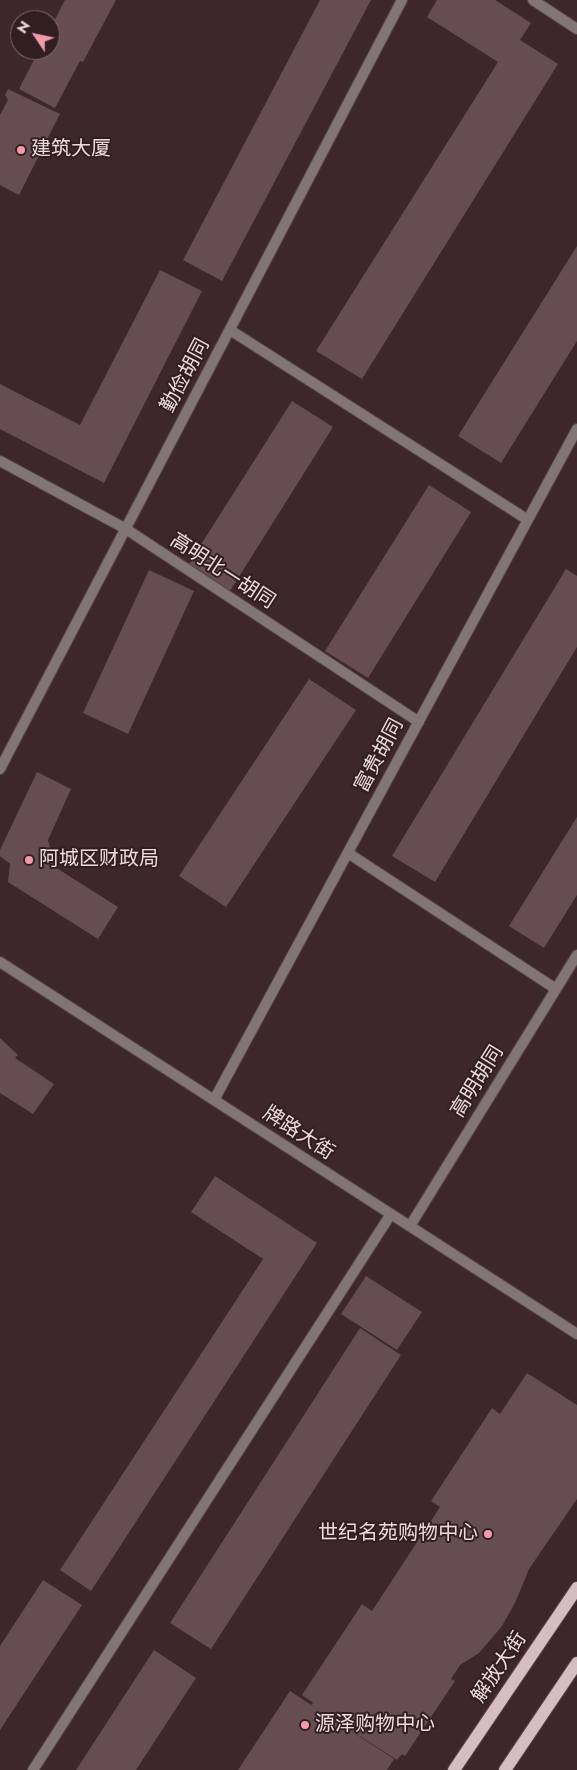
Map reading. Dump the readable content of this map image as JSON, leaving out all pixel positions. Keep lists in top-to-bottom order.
{
  "streets": {
    "main road": ["解放大街"],
    "street": [
      "勤俭胡同",
      "高明北一胡同",
      "富贵胡同",
      "高明胡同",
      "牌路大街"
    ]
  },
  "crossings": [
    ["勤俭胡同", "高明北一胡同"],
    ["高明北一胡同", "富贵胡同"],
    ["富贵胡同", "牌路大街"],
    ["高明胡同", "牌路大街"]
  ],
  "places": [
    "建筑大厦",
    "阿城区财政局",
    "世纪名苑购物中心",
    "源泽购物中心"
  ],
  "north": "top left"
}
